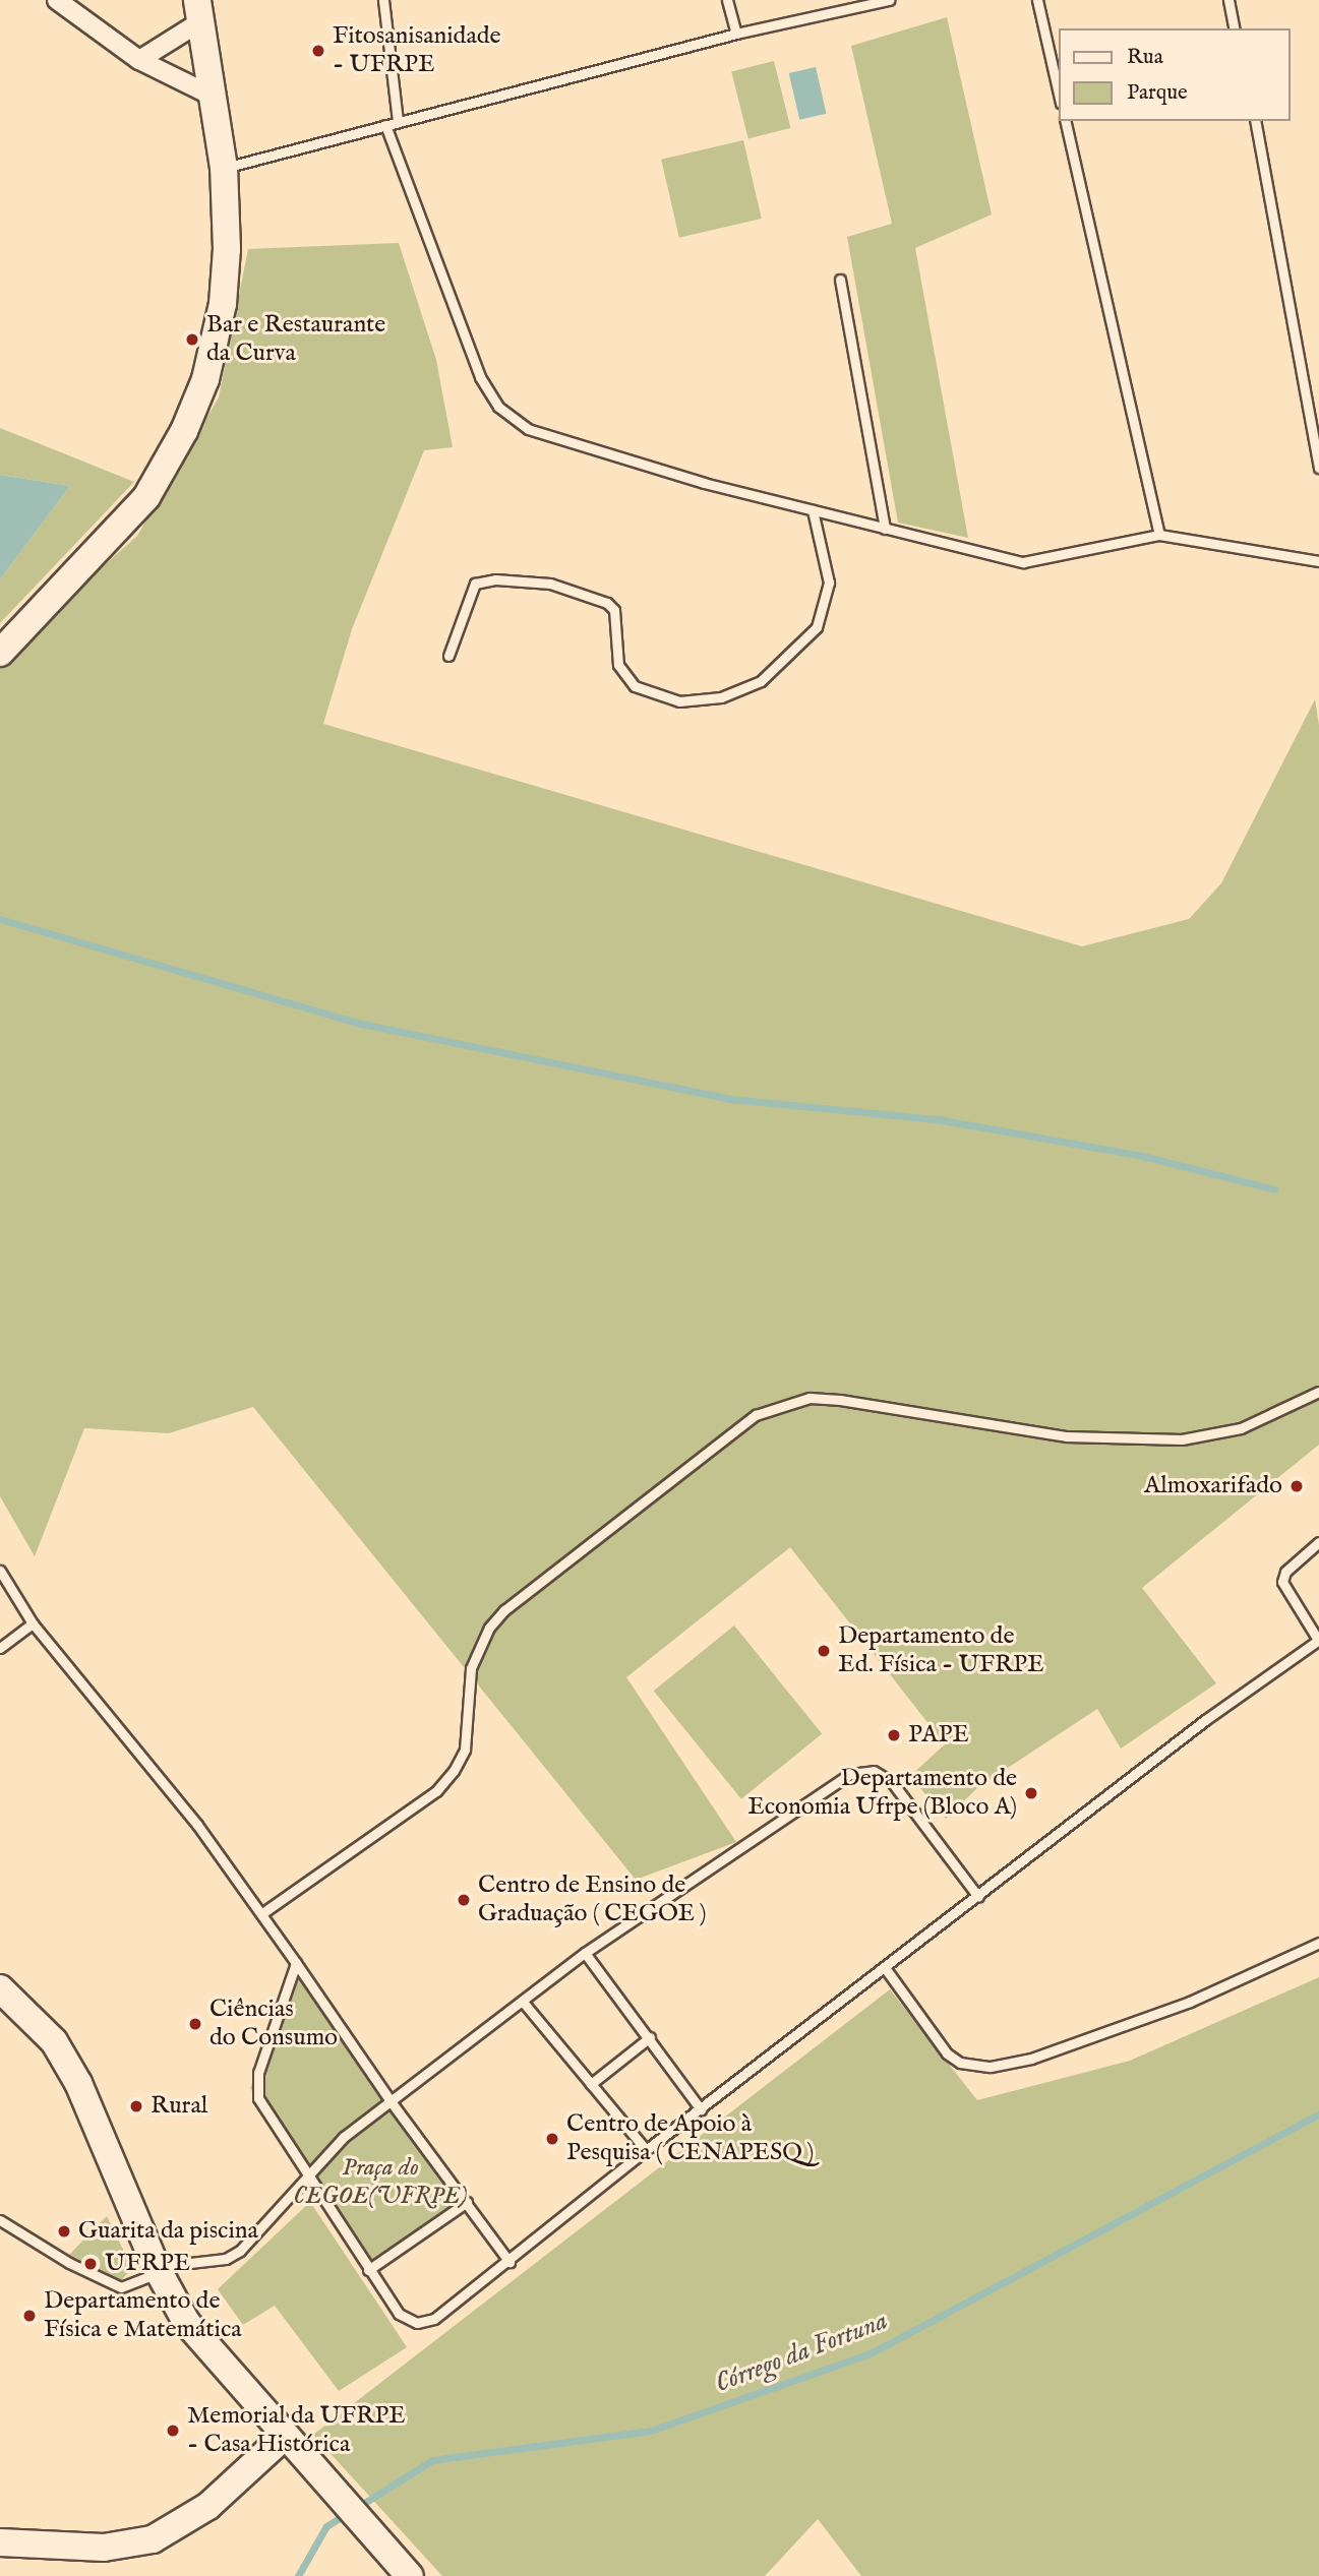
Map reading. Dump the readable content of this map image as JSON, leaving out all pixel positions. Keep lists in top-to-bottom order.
{
  "water": ["Córrego da Fortuna"],
  "parks": ["Praça do CEGOE(UFRPE)"],
  "places": [
    "Fitosanisanidade - UFRPE",
    "Bar e Restaurante da Curva",
    "Almoxarifado",
    "Departamento de Ed. Física - UFRPE",
    "PAPE",
    "Departamento de Economia Ufrpe (Bloco A)",
    "Centro de Ensino de Graduação ( CEGOE )",
    "Ciências do Consumo",
    "Rural",
    "Centro de Apoio à Pesquisa ( CENAPESQ )",
    "Guarita da piscina",
    "UFRPE",
    "Departamento de Física e Matemática",
    "Memorial da UFRPE - Casa Histórica"
  ],
  "legend": ["Rua", "Parque"]
}
